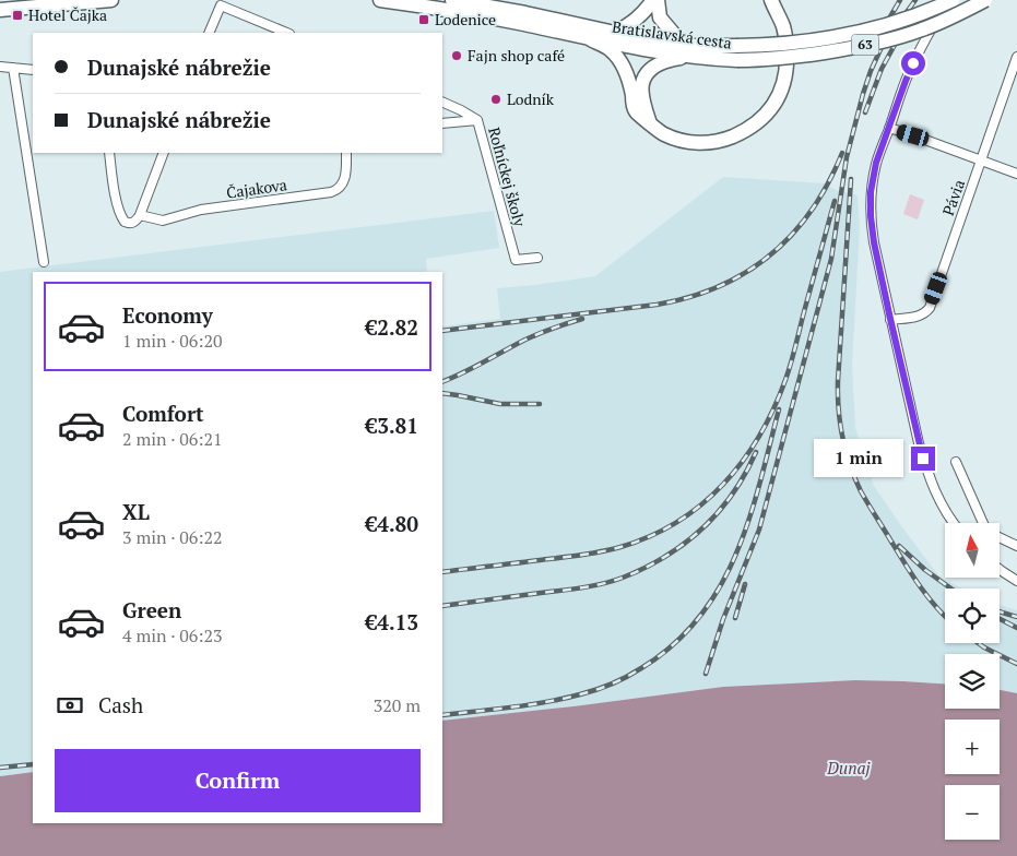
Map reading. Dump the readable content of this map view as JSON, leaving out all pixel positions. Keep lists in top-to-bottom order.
{
  "streets": {
    "main road": ["Bratislavská cesta", "63"],
    "street": ["Roľníckej školy", "Čajakova", "Pávia"]
  },
  "water": ["Dunaj"],
  "places": {
    "transit": ["Hotel Čajka", "Lodenice"],
    "other": ["Fajn shop café", "Lodník"]
  },
  "north": "top",
  "page": {
    "banner": ["Dunajské nábrežie", "Dunajské nábrežie"],
    "list": [
      {
        "name": "Economy",
        "note": "1 min · 06:20",
        "value": "€2.82"
      },
      {
        "name": "Comfort",
        "note": "2 min · 06:21",
        "value": "€3.81"
      },
      {
        "name": "XL",
        "note": "3 min · 06:22",
        "value": "€4.80"
      },
      {
        "name": "Green",
        "note": "4 min · 06:23",
        "value": "€4.13"
      }
    ],
    "bubble": "1 min",
    "map_buttons": ["+", "−"],
    "pay": ["Cash", "320 m"],
    "buttons": "Confirm"
  }
}
